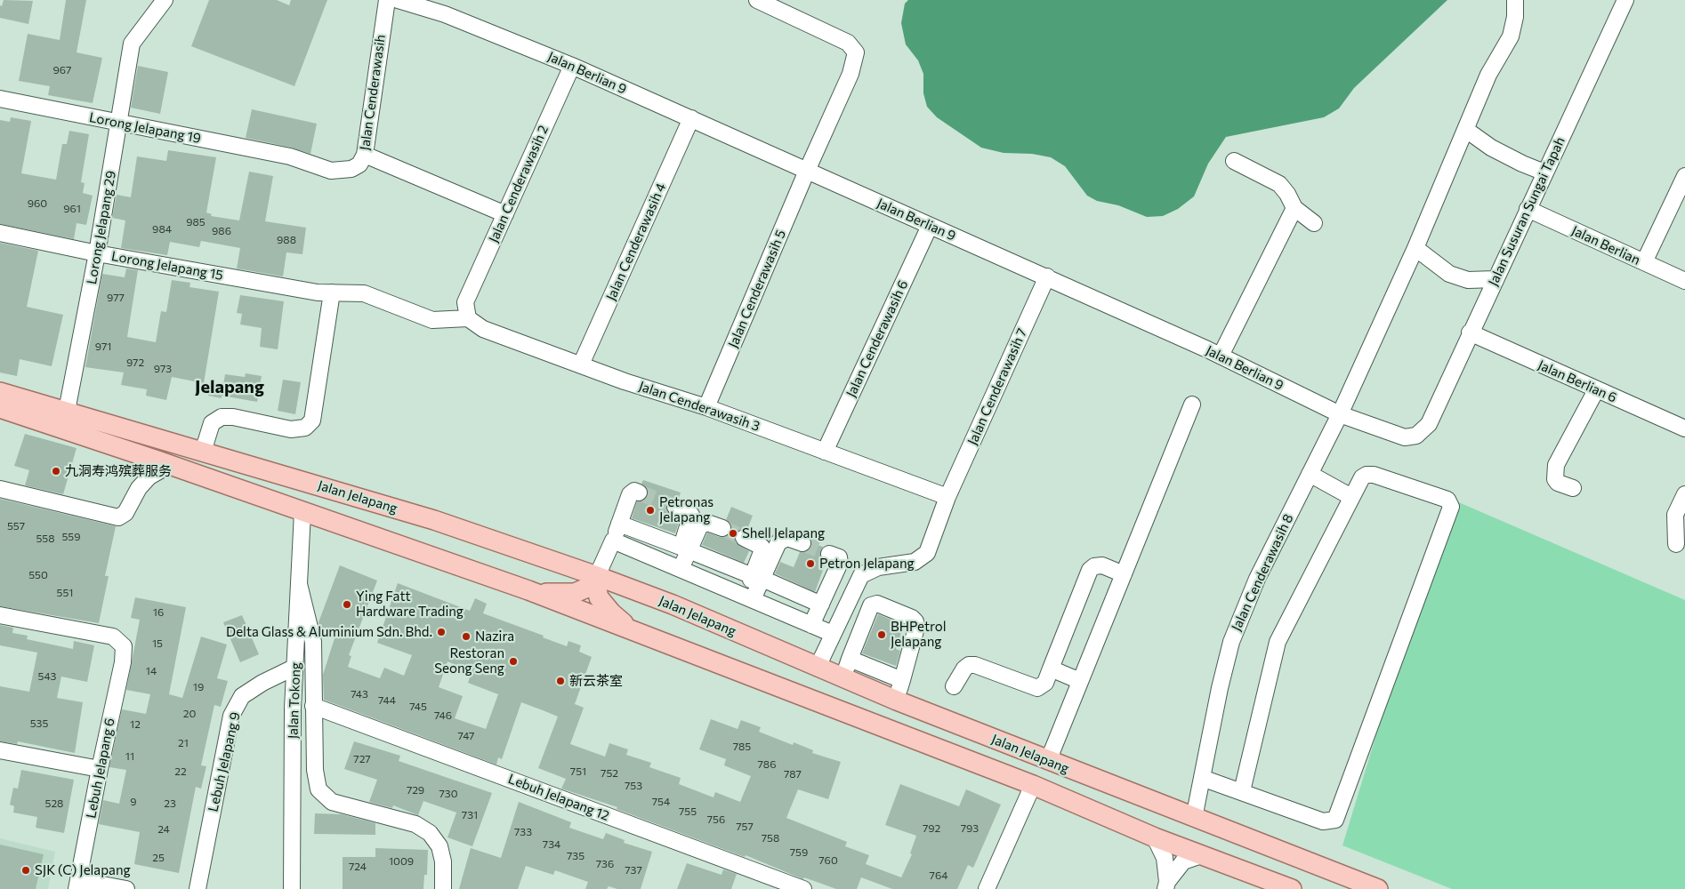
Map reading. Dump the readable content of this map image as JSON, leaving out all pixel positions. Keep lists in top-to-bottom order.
{
  "streets": {
    "main road": ["Jalan Jelapang"],
    "street": [
      "Jalan Berlian 9",
      "Jalan Cenderawasih",
      "Lorong Jelapang 19",
      "Jalan Cenderawasih 2",
      "Jalan Susuran Sungai Tapah",
      "Lorong Jelapang 29",
      "Jalan Cenderawasih 4",
      "Jalan Berlian",
      "Lorong Jelapang 15",
      "Jalan Cenderawasih 5",
      "Jalan Cenderawasih 6",
      "Jalan Berlian 6",
      "Jalan Cenderawasih 7",
      "Jalan Cenderawasih 3",
      "Jalan Cenderawasih 8",
      "Jalan Tokong",
      "Lebuh Jelapang 9",
      "Lebuh Jelapang 6",
      "Lebuh Jelapang 12"
    ]
  },
  "crossings": [
    ["Jalan Berlian 9", "Jalan Cenderawasih 2"],
    ["Jalan Berlian 9", "Jalan Susuran Sungai Tapah"],
    ["Jalan Berlian 9", "Jalan Cenderawasih 4"],
    ["Jalan Berlian 9", "Jalan Cenderawasih 5"],
    ["Jalan Berlian 9", "Jalan Cenderawasih 6"],
    ["Jalan Berlian 9", "Jalan Cenderawasih 7"],
    ["Jalan Berlian 9", "Jalan Cenderawasih 8"],
    ["Jalan Cenderawasih", "Lorong Jelapang 19"],
    ["Lorong Jelapang 19", "Lorong Jelapang 29"],
    ["Jalan Cenderawasih 2", "Lorong Jelapang 15"],
    ["Jalan Cenderawasih 2", "Jalan Cenderawasih 3"],
    ["Jalan Susuran Sungai Tapah", "Jalan Berlian"],
    ["Jalan Susuran Sungai Tapah", "Jalan Berlian 6"],
    ["Lorong Jelapang 29", "Lorong Jelapang 15"],
    ["Lorong Jelapang 29", "Jalan Jelapang"],
    ["Jalan Cenderawasih 4", "Jalan Cenderawasih 3"],
    ["Lorong Jelapang 15", "Jalan Cenderawasih 3"],
    ["Jalan Cenderawasih 5", "Jalan Cenderawasih 3"],
    ["Jalan Cenderawasih 6", "Jalan Cenderawasih 3"],
    ["Jalan Cenderawasih 7", "Jalan Cenderawasih 3"],
    ["Jalan Cenderawasih 7", "Jalan Jelapang"],
    ["Jalan Jelapang", "Jalan Cenderawasih 8"],
    ["Jalan Jelapang", "Jalan Tokong"],
    ["Jalan Tokong", "Lebuh Jelapang 9"]
  ],
  "districts": ["Jelapang"],
  "places": [
    "九洞寿鸿殡葬服务",
    "Petronas Jelapang",
    "Shell Jelapang",
    "Petron Jelapang",
    "Ying Fatt Hardware Trading",
    "Delta Glass & Aluminium Sdn. Bhd.",
    "BHPetrol Jelapang",
    "Nazira",
    "Restoran Seong Seng",
    "新云茶室",
    "SJK (C) Jelapang"
  ],
  "house_numbers": [
    "967",
    "960",
    "961",
    "985",
    "984",
    "986",
    "988",
    "977",
    "971",
    "972",
    "973",
    "557",
    "559",
    "558",
    "550",
    "551",
    "16",
    "15",
    "14",
    "543",
    "19",
    "743",
    "744",
    "745",
    "20",
    "746",
    "535",
    "12",
    "747",
    "21",
    "785",
    "11",
    "727",
    "786",
    "22",
    "751",
    "752",
    "787",
    "753",
    "729",
    "730",
    "9",
    "754",
    "528",
    "23",
    "755",
    "731",
    "756",
    "757",
    "792",
    "793",
    "24",
    "733",
    "758",
    "734",
    "759",
    "735",
    "25",
    "760",
    "1009",
    "736",
    "724",
    "737",
    "764"
  ]
}
